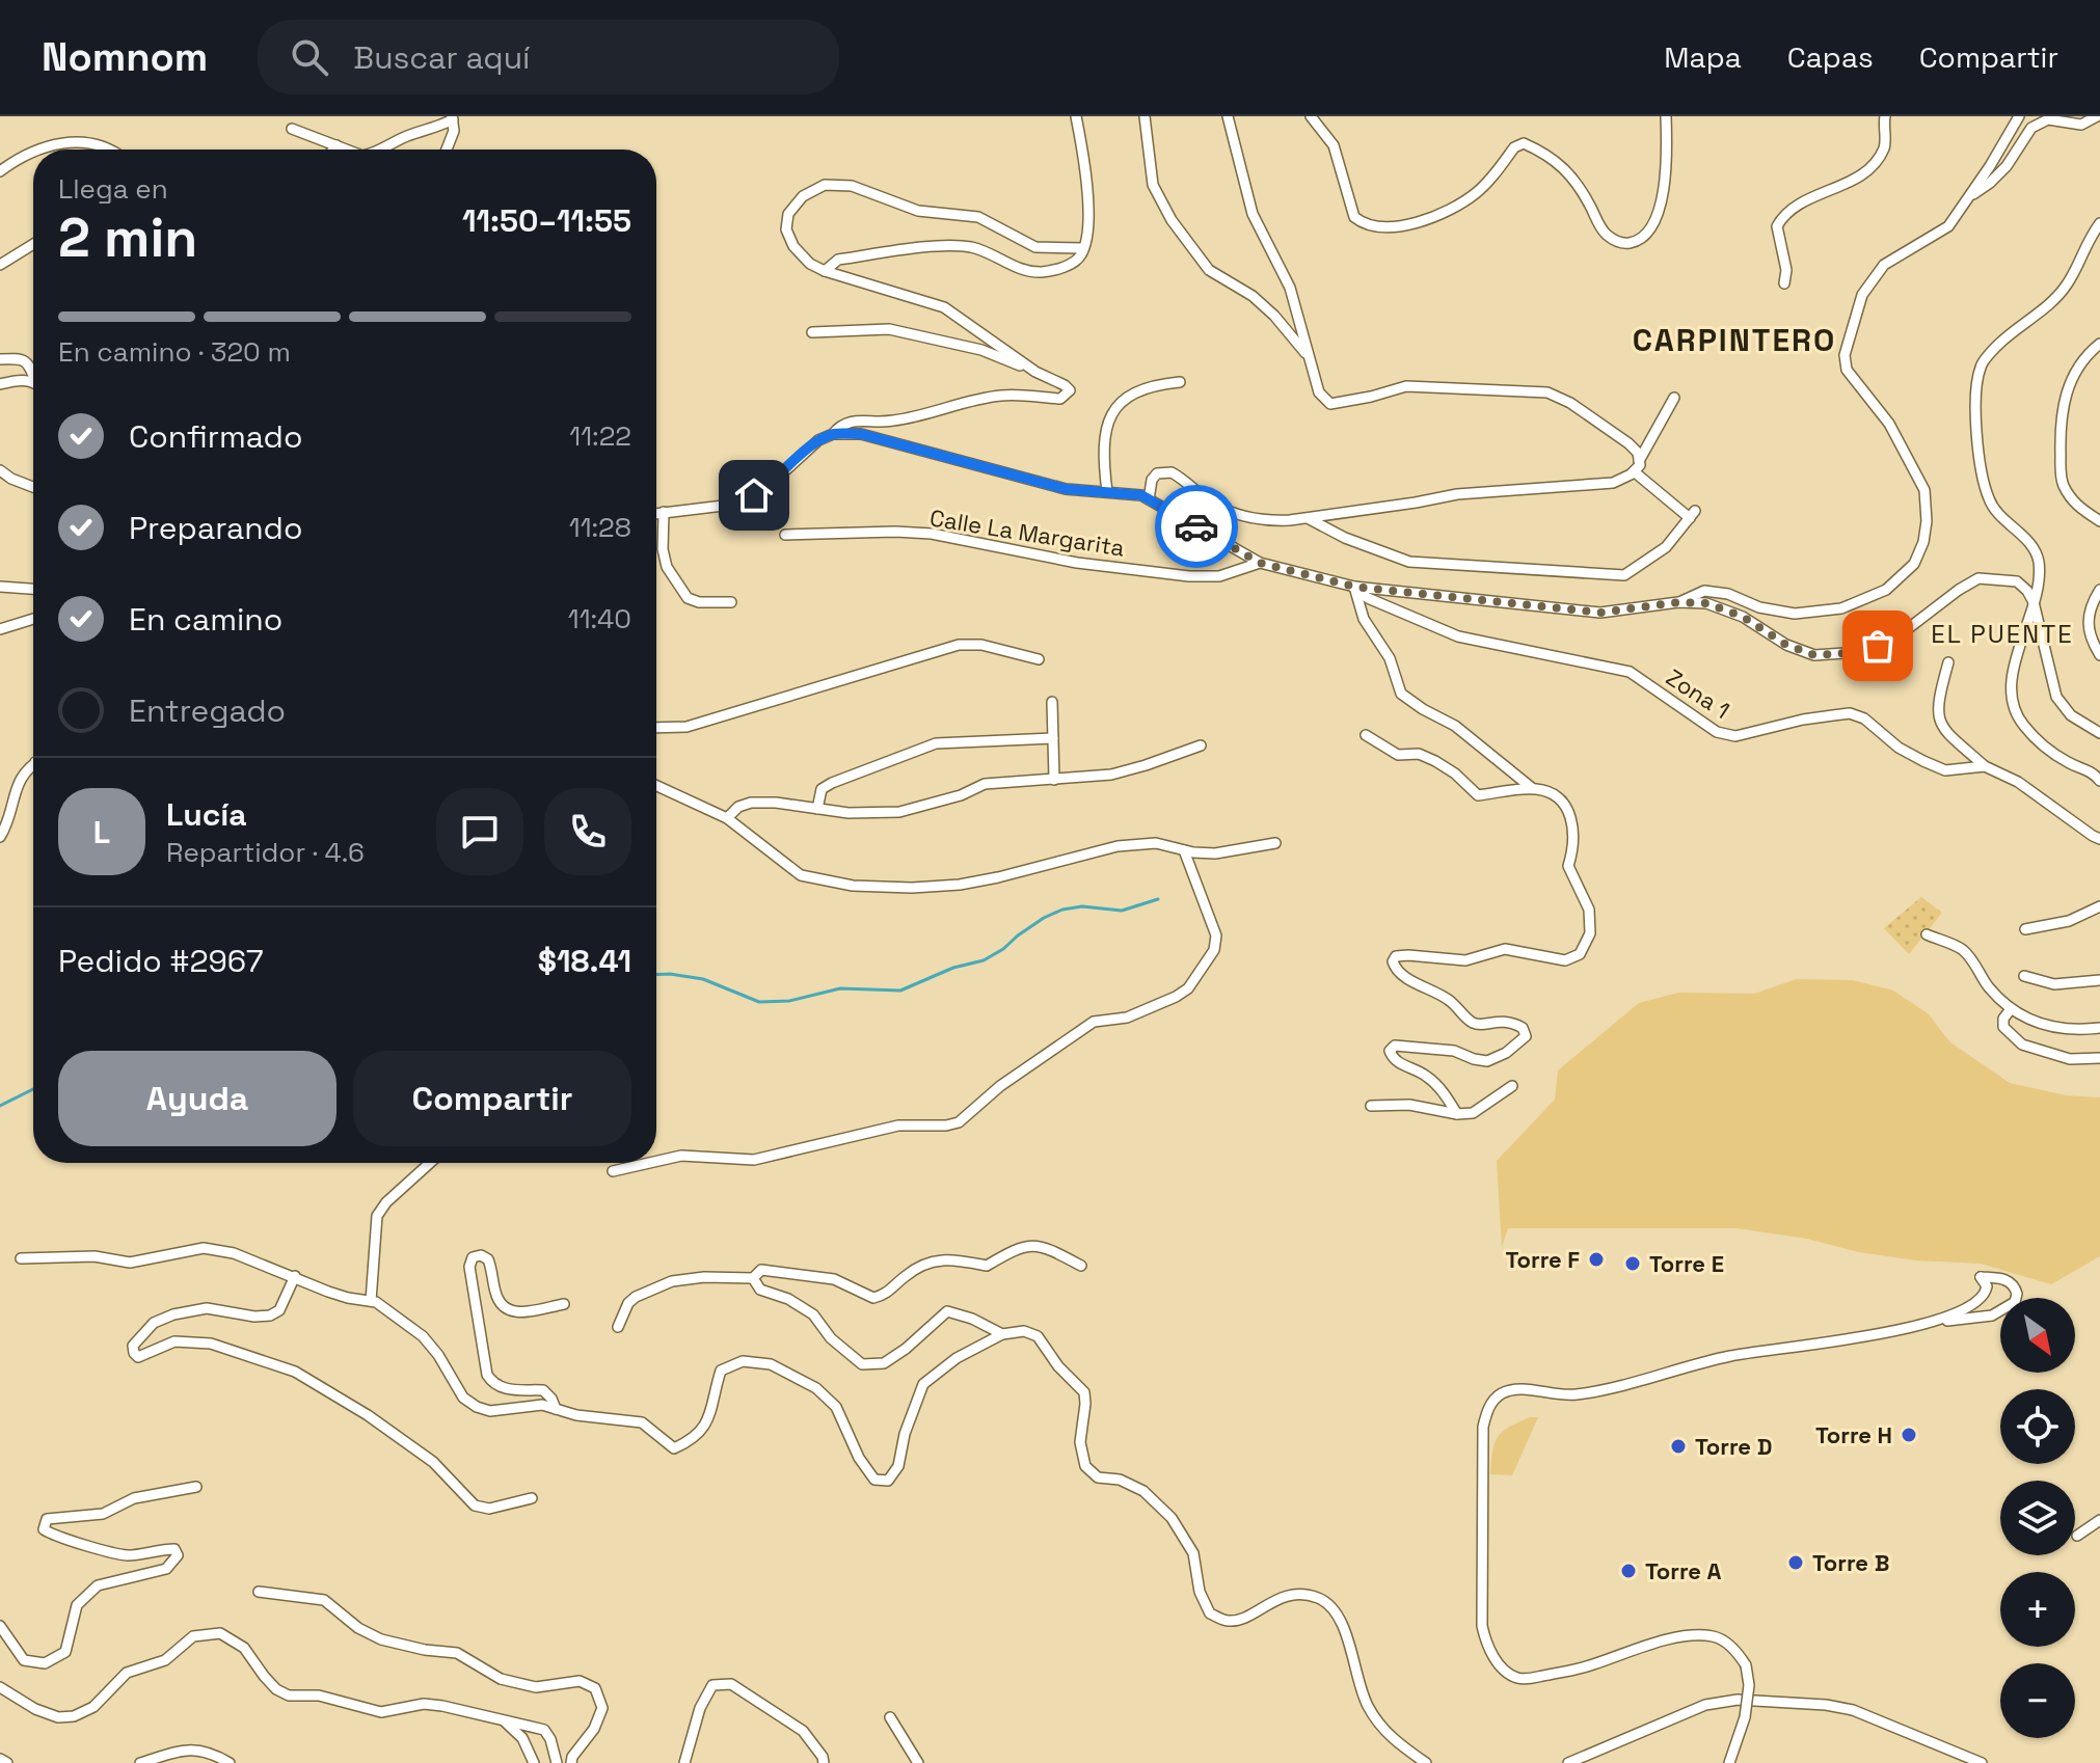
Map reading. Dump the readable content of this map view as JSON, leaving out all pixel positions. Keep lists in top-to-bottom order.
{
  "streets": {
    "street": ["Calle La Margarita", "Zona 1"]
  },
  "districts": ["CARPINTERO", "EL PUENTE"],
  "places": [
    "Torre F",
    "Torre E",
    "Torre H",
    "Torre D",
    "Torre B",
    "Torre A"
  ],
  "north": "bottom right",
  "page": {
    "header": "Nomnom",
    "search": "Buscar aquí",
    "nav": ["Mapa", "Capas", "Compartir"],
    "heading": ["2 min", "Llega en", "11:50–11:55"],
    "panel": [
      "Lucía",
      "Repartidor · 4.6",
      "Pedido #2967",
      "$18.41"
    ],
    "bar": "En camino · 320 m",
    "list": [
      ["Confirmado", "11:22"],
      ["Preparando", "11:28"],
      ["En camino", "11:40"],
      "Entregado"
    ],
    "round": "L",
    "buttons": ["Ayuda", "Compartir"],
    "map_buttons": ["+", "−"]
  }
}
